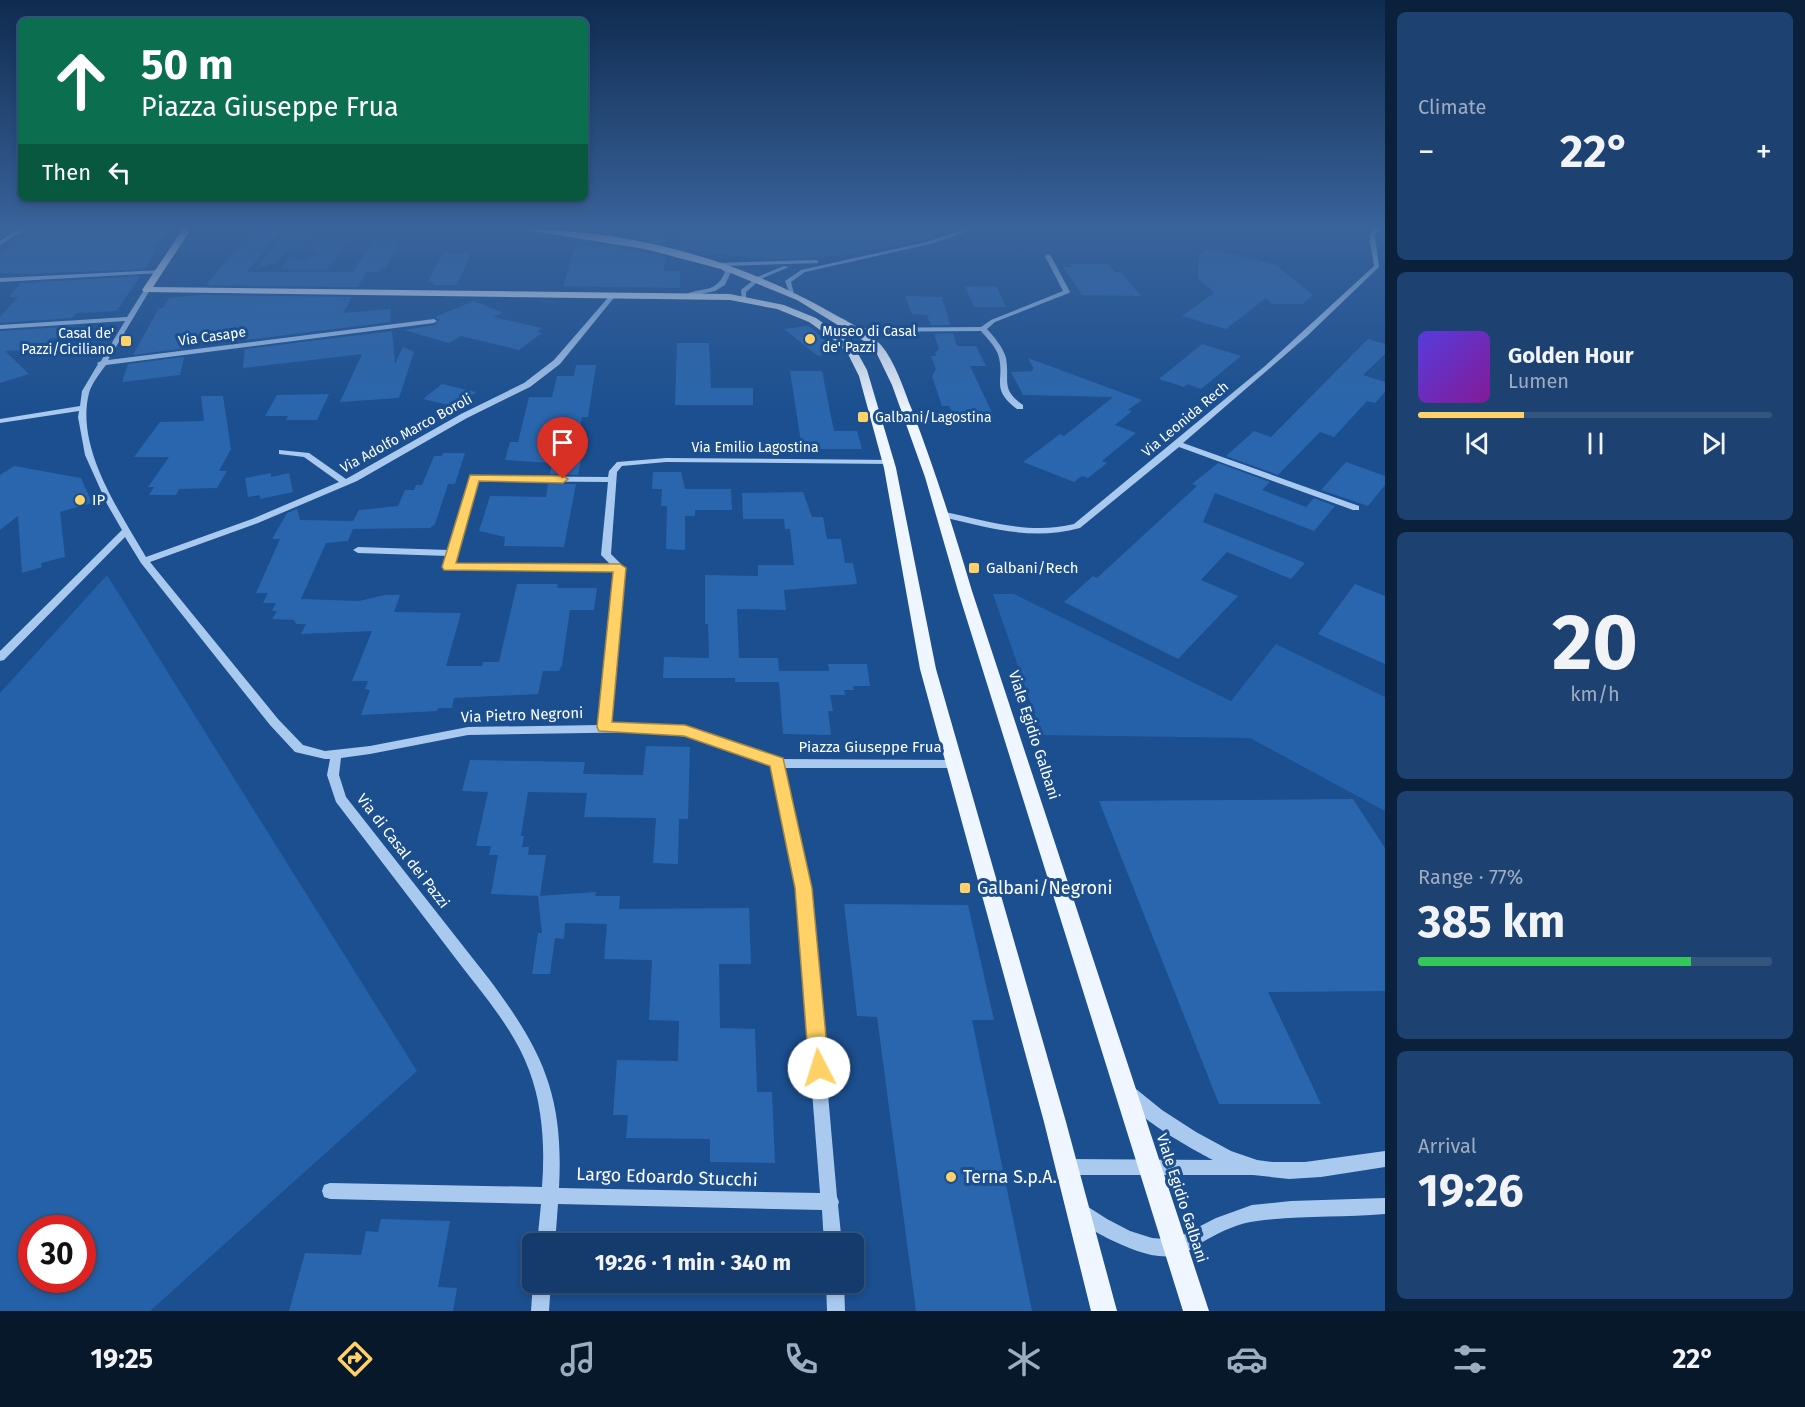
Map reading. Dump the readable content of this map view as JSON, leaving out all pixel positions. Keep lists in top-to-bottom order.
{
  "streets": {
    "main road": ["Viale Egidio Galbani"],
    "street": [
      "Via Casape",
      "Via Leonida Rech",
      "Via Adolfo Marco Boroli",
      "Via Emilio Lagostina",
      "Via Pietro Negroni",
      "Piazza Giuseppe Frua",
      "Via di Casal dei Pazzi",
      "Largo Edoardo Stucchi"
    ]
  },
  "crossings": [
    ["Via Leonida Rech", "Viale Egidio Galbani"],
    ["Via Pietro Negroni", "Piazza Giuseppe Frua"],
    ["Via Pietro Negroni", "Via di Casal dei Pazzi"],
    ["Piazza Giuseppe Frua", "Largo Edoardo Stucchi"],
    ["Via di Casal dei Pazzi", "Largo Edoardo Stucchi"]
  ],
  "places": {
    "other": ["Museo di Casal de' Pazzi", "IP", "Terna S.p.A."],
    "transit": [
      "Casal de' Pazzi/Ciciliano",
      "Galbani/Lagostina",
      "Galbani/Rech",
      "Galbani/Negroni"
    ]
  },
  "page": {
    "tile": [
      "Climate",
      ["20", "km/h"],
      ["Range · 77%", "385 km"],
      ["Arrival", "19:26"]
    ],
    "turn": ["50 m", "Piazza Giuseppe Frua"],
    "heat": ["−", "22°", "+"],
    "then": "Then",
    "song": ["Golden Hour", "Lumen"],
    "limit": "30",
    "trip": "19:26 · 1 min · 340 m",
    "tabs": ["19:25", "22°"]
  }
}
